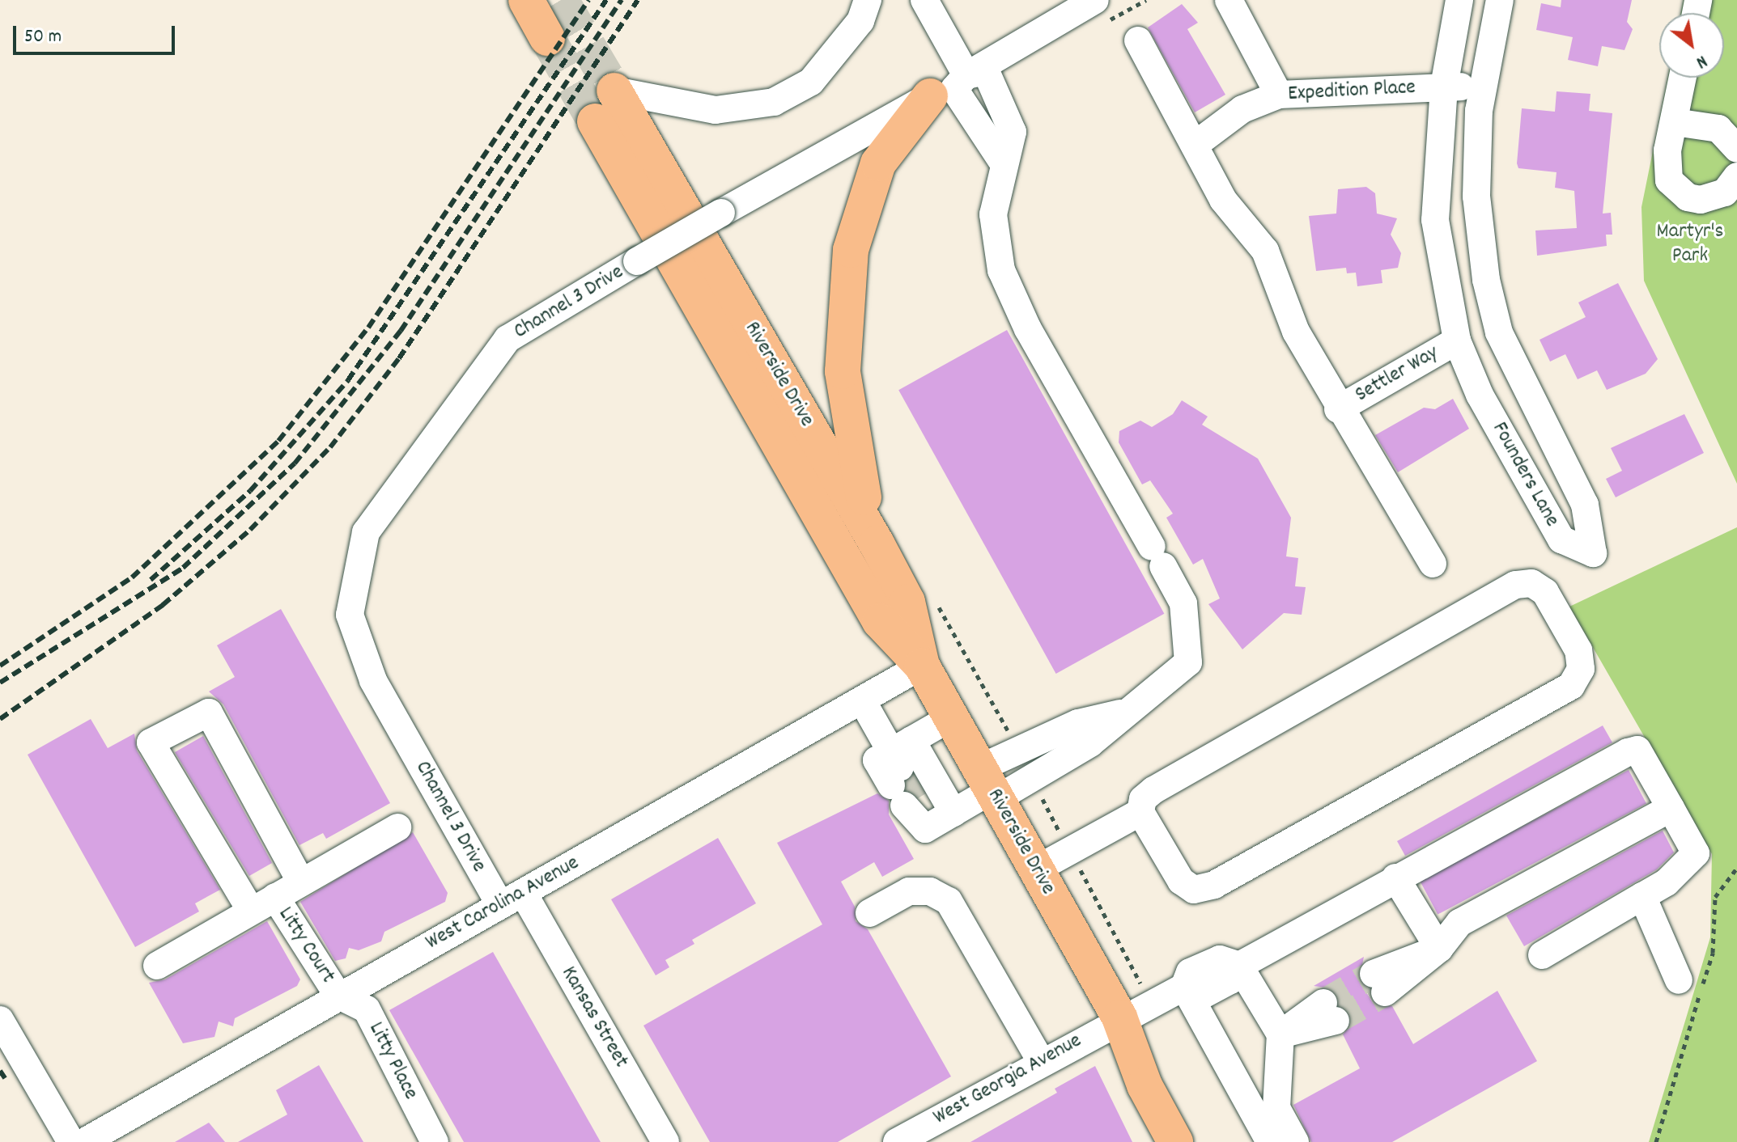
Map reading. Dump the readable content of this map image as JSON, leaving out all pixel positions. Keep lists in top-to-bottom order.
{
  "streets": {
    "main road": ["Riverside Drive"],
    "street": [
      "Expedition Place",
      "Channel 3 Drive",
      "Settler Way",
      "Founders Lane",
      "West Carolina Avenue",
      "Litty Court",
      "Kansas Street",
      "Litty Place",
      "West Georgia Avenue"
    ]
  },
  "crossings": [
    ["Expedition Place", "Founders Lane"],
    ["Channel 3 Drive", "West Carolina Avenue"],
    ["Channel 3 Drive", "Kansas Street"],
    ["Riverside Drive", "West Carolina Avenue"],
    ["Riverside Drive", "West Georgia Avenue"],
    ["Settler Way", "Founders Lane"],
    ["West Carolina Avenue", "Litty Court"],
    ["West Carolina Avenue", "Kansas Street"],
    ["West Carolina Avenue", "Litty Place"],
    ["Litty Court", "Litty Place"]
  ],
  "parks": ["Martyr's Park"],
  "scale_bar": "50 m",
  "north": "bottom right"
}
